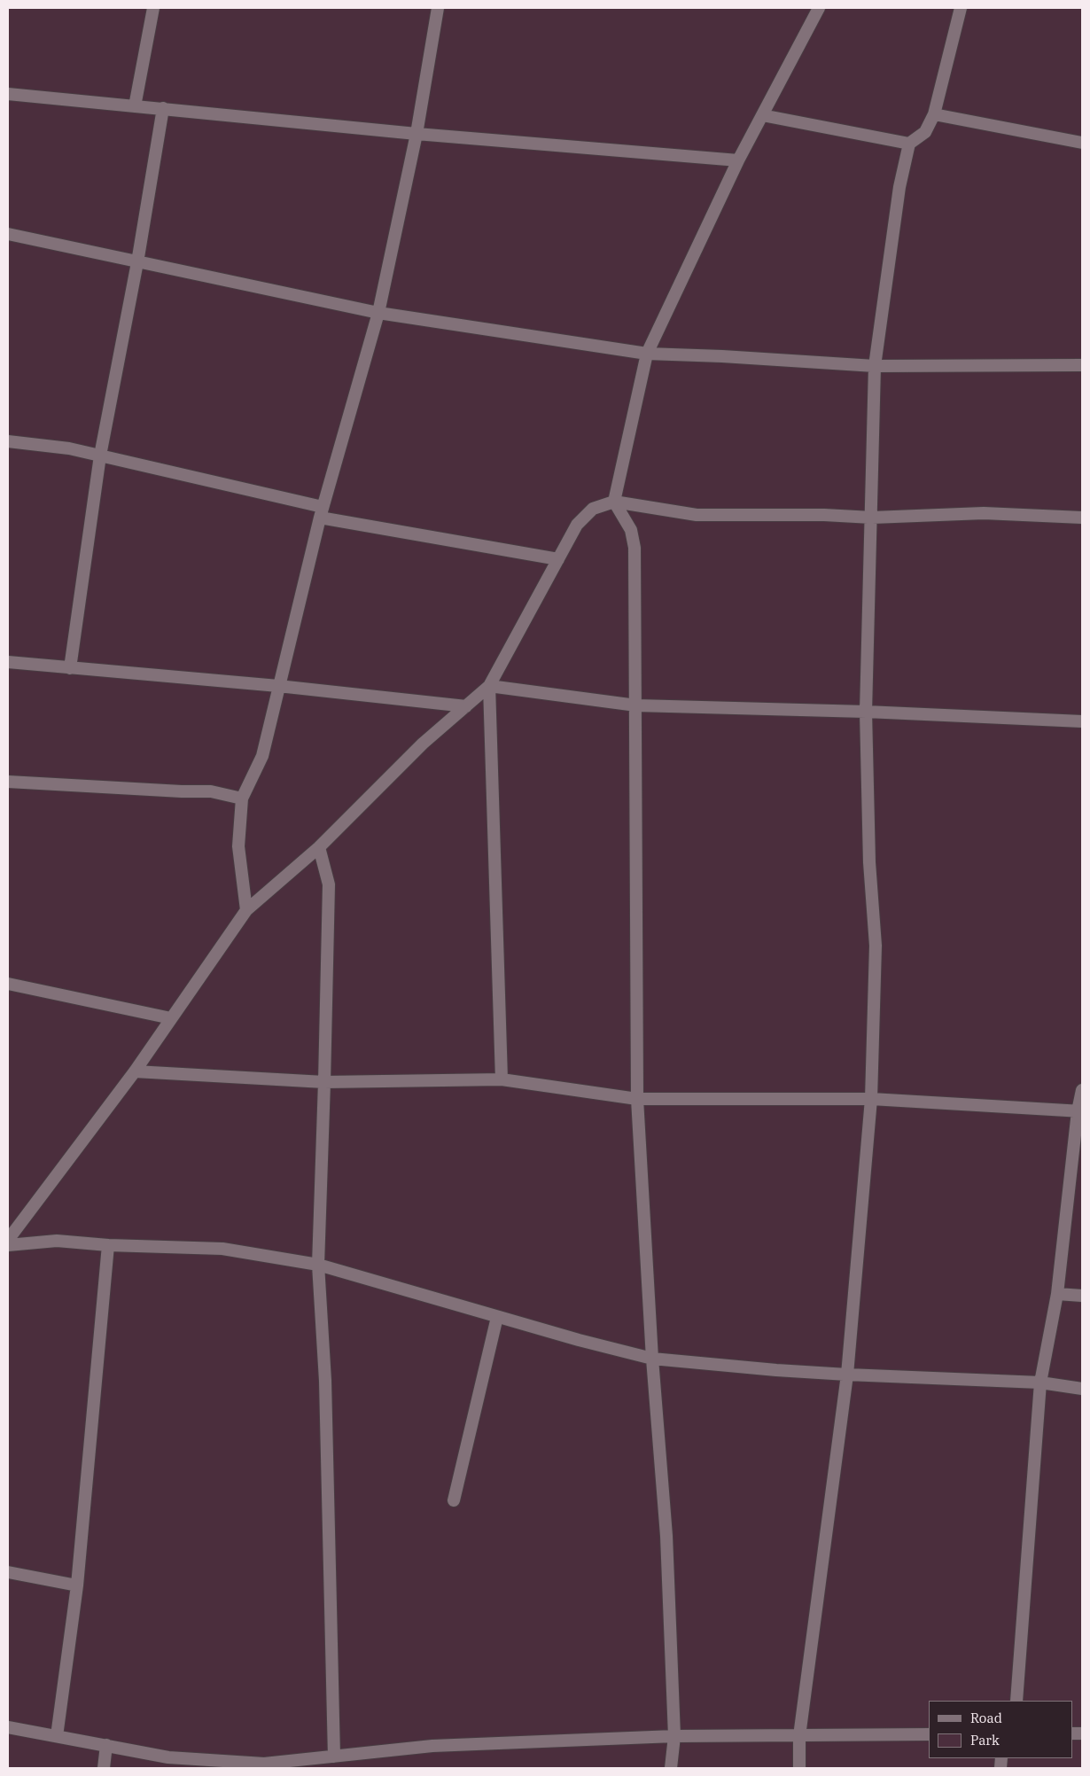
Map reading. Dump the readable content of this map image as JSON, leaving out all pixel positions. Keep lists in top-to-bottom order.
{
  "legend": ["Road", "Park"]
}
